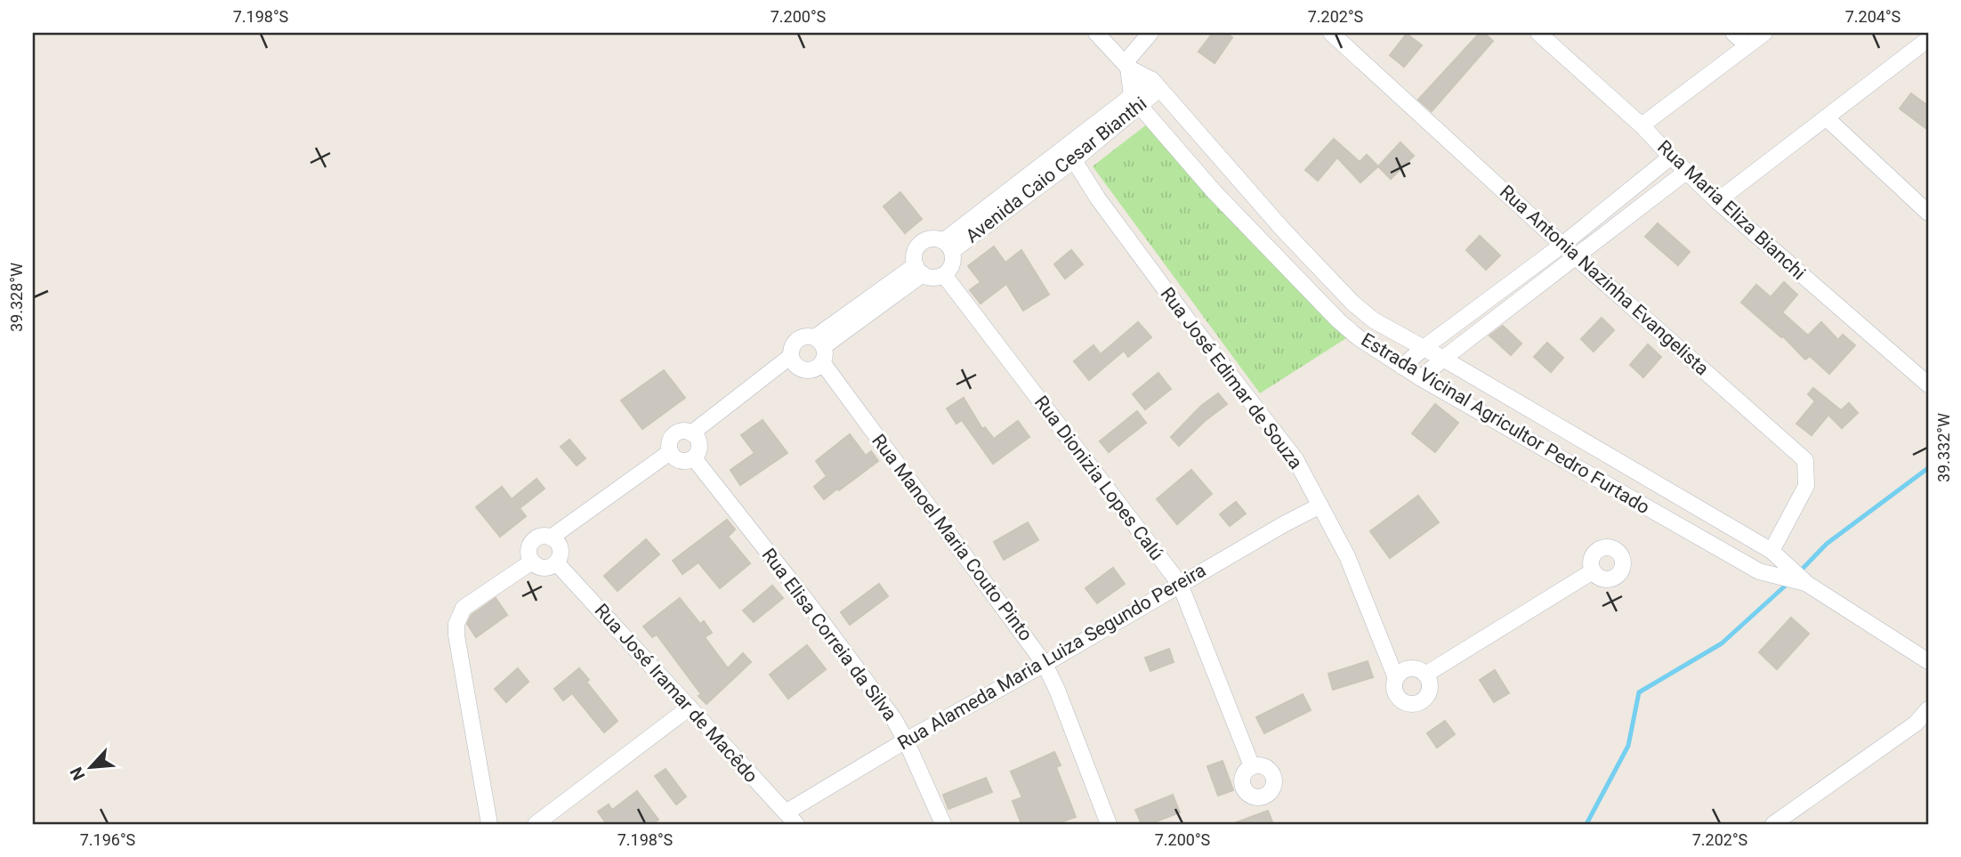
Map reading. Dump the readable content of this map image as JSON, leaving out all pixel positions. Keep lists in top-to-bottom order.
{
  "streets": {
    "street": [
      "Avenida Caio Cesar Bianthi",
      "Rua Maria Eliza Bianchi",
      "Rua Antonia Nazinha Evangelista",
      "Rua José Edimar de Souza",
      "Estrada Vicinal Agricultor Pedro Furtado",
      "Rua Dionizia Lopes Calú",
      "Rua Manoel Maria Couto Pinto",
      "Rua Elisa Correia da Silva",
      "Rua Alameda Maria Luiza Segundo Pereira",
      "Rua José Iramar de Macêdo"
    ]
  },
  "crossings": [
    ["Avenida Caio Cesar Bianthi", "Rua José Edimar de Souza"],
    ["Avenida Caio Cesar Bianthi", "Estrada Vicinal Agricultor Pedro Furtado"],
    ["Avenida Caio Cesar Bianthi", "Rua Dionizia Lopes Calú"],
    ["Avenida Caio Cesar Bianthi", "Rua Manoel Maria Couto Pinto"],
    ["Avenida Caio Cesar Bianthi", "Rua Elisa Correia da Silva"],
    ["Avenida Caio Cesar Bianthi", "Rua José Iramar de Macêdo"],
    ["Rua Antonia Nazinha Evangelista", "Estrada Vicinal Agricultor Pedro Furtado"],
    ["Rua José Edimar de Souza", "Rua Alameda Maria Luiza Segundo Pereira"],
    ["Rua Dionizia Lopes Calú", "Rua Alameda Maria Luiza Segundo Pereira"],
    ["Rua Manoel Maria Couto Pinto", "Rua Alameda Maria Luiza Segundo Pereira"],
    ["Rua Elisa Correia da Silva", "Rua Alameda Maria Luiza Segundo Pereira"],
    ["Rua Alameda Maria Luiza Segundo Pereira", "Rua José Iramar de Macêdo"]
  ],
  "north": "bottom left",
  "coordinates": [
    "7.198°S",
    "7.200°S",
    "7.202°S",
    "7.204°S",
    "39.328°W",
    "39.332°W",
    "7.196°S"
  ]
}
